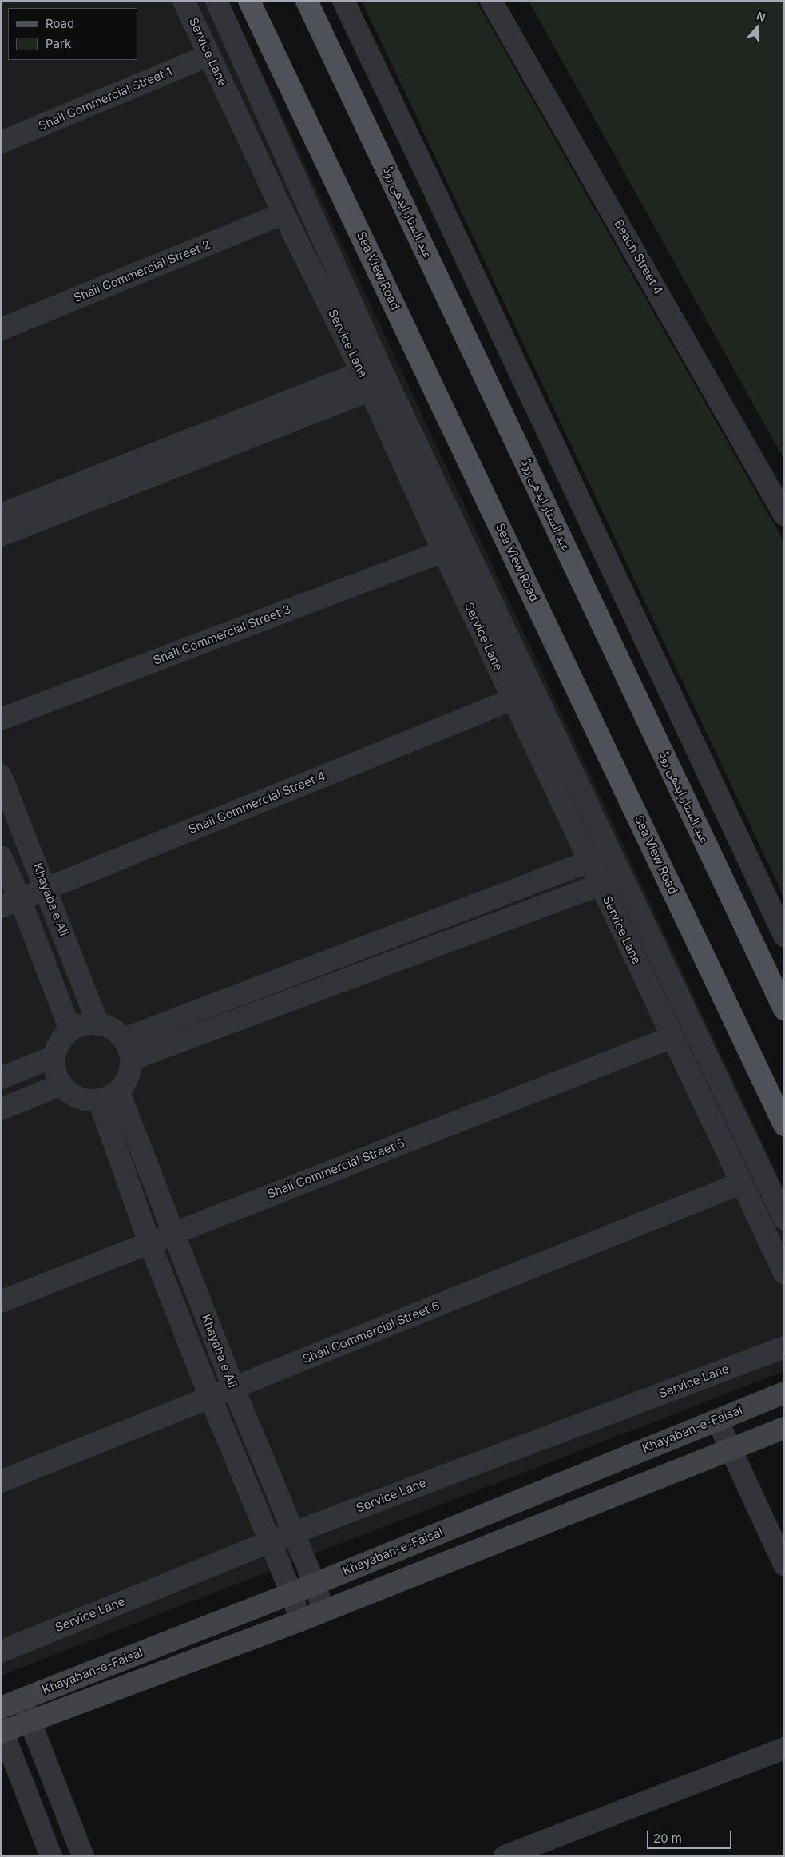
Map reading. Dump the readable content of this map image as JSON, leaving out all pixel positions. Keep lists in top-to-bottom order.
{
  "streets": {
    "main road": ["عبد الستار ایدھی روڈ", "Sea View Road", "Khayaban-e-Faisal"],
    "street": [
      "Service Lane",
      "Shail Commercial Street 1",
      "Beach Street 4",
      "Shail Commercial Street 2",
      "Shail Commercial Street 3",
      "Shail Commercial Street 4",
      "Khayaba e Ali",
      "Shail Commercial Street 5",
      "Shail Commercial Street 6"
    ]
  },
  "crossings": [
    ["Service Lane", "Shail Commercial Street 1"],
    ["Service Lane", "Shail Commercial Street 2"],
    ["Service Lane", "Shail Commercial Street 3"],
    ["Service Lane", "Shail Commercial Street 4"],
    ["Service Lane", "Khayaba e Ali"],
    ["Service Lane", "Shail Commercial Street 5"],
    ["Service Lane", "Shail Commercial Street 6"],
    ["Shail Commercial Street 4", "Khayaba e Ali"],
    ["Khayaba e Ali", "Shail Commercial Street 5"],
    ["Khayaba e Ali", "Shail Commercial Street 6"],
    ["Khayaba e Ali", "Khayaban-e-Faisal"]
  ],
  "legend": ["Road", "Park"],
  "scale_bar": "20 m",
  "north": "top"
}
